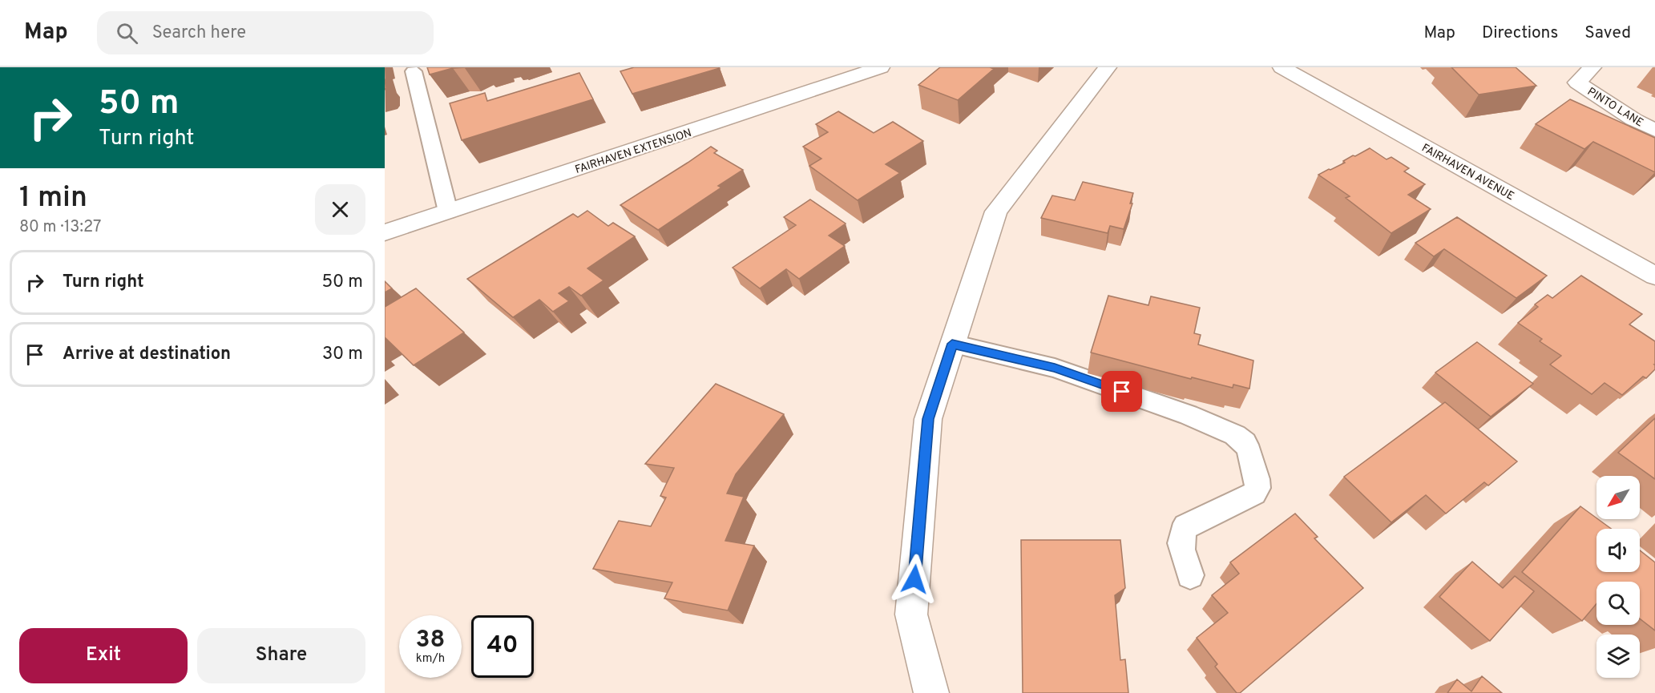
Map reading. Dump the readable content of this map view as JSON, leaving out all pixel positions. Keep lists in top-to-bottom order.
{
  "streets": {
    "street": ["PINTO LANE", "FAIRHAVEN EXTENSION", "FAIRHAVEN AVENUE"]
  },
  "north": "bottom left",
  "page": {
    "header": "Map",
    "search": "Search here",
    "nav": ["Map", "Directions", "Saved"],
    "turn": ["50 m", "Turn right"],
    "heading": ["1 min", "80 m · 13:27"],
    "list": [
      {
        "name": "Turn right",
        "value": "50 m"
      },
      {
        "name": "Arrive at destination",
        "value": "30 m"
      }
    ],
    "speed": "38 km/h",
    "limit": "40",
    "buttons": ["Exit", "Share"]
  }
}
